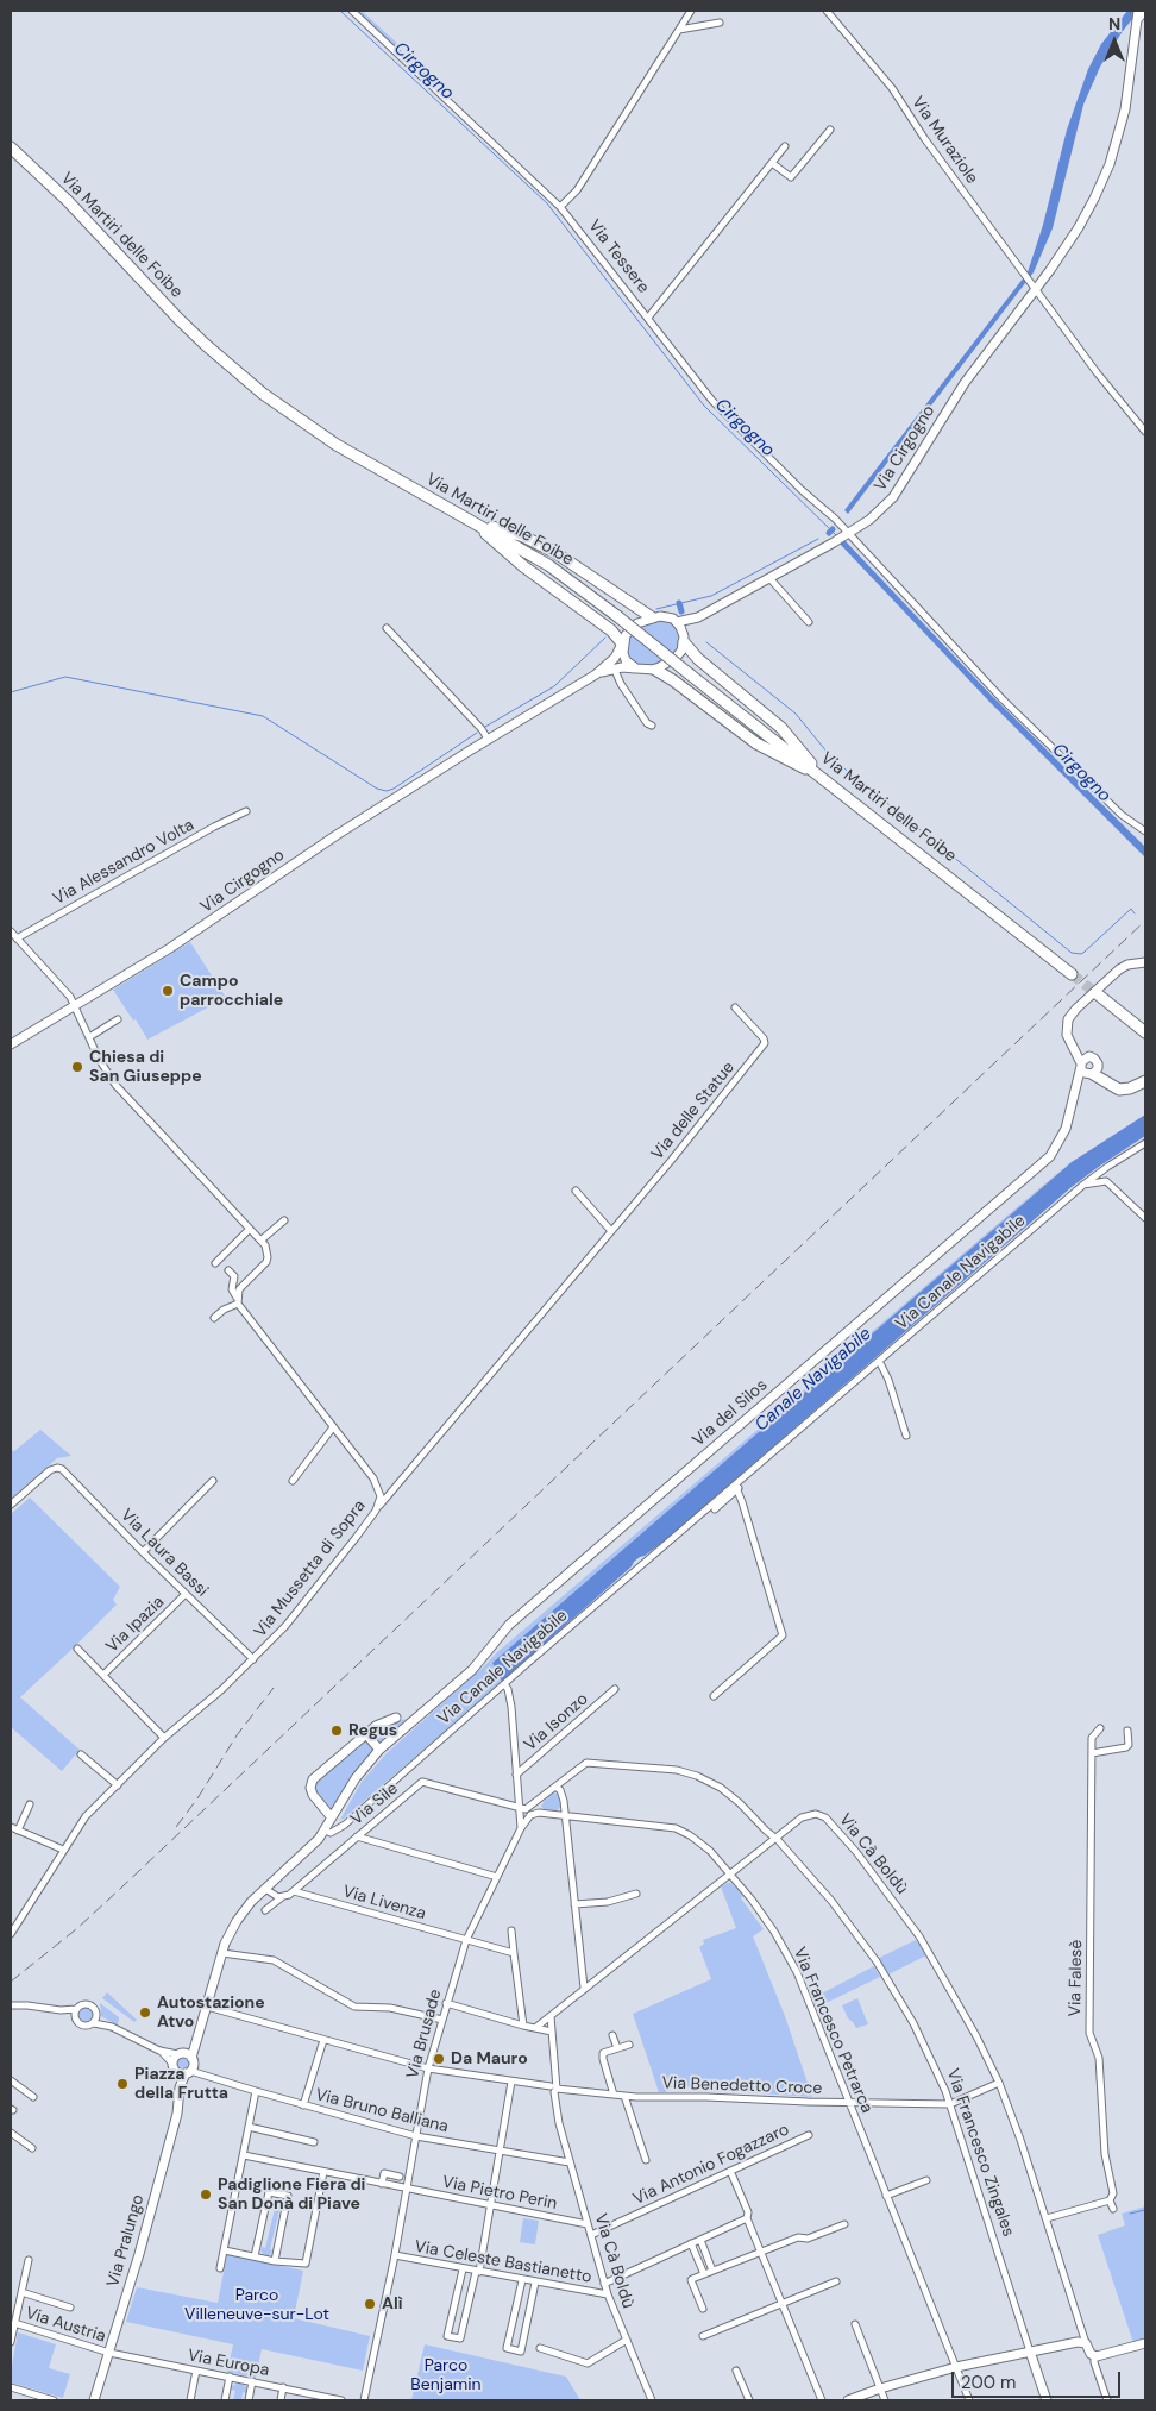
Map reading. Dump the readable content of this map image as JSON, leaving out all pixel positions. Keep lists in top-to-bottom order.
{
  "streets": {
    "highway": ["Via Martiri delle Foibe"],
    "street": [
      "Via Muraziole",
      "Via Tessere",
      "Via Cirgogno",
      "Via Alessandro Volta",
      "Via delle Statue",
      "Via Canale Navigabile",
      "Via del Silos",
      "Via Laura Bassi",
      "Via Mussetta di Sopra",
      "Via Ipazia",
      "Via Isonzo",
      "Via Sile",
      "Via Cà Boldù",
      "Via Livenza",
      "Via Falesè",
      "Via Francesco Petrarca",
      "Via Brusade",
      "Via Benedetto Croce",
      "Via Bruno Balliana",
      "Via Francesco Zingales",
      "Via Antonio Fogazzaro",
      "Via Pietro Perin",
      "Via Pralungo",
      "Via Celeste Bastianetto",
      "Via Austria",
      "Via Europa"
    ]
  },
  "crossings": [
    ["Via Muraziole", "Via Cirgogno"],
    ["Via Tessere", "Via Cirgogno"],
    ["Via delle Statue", "Via Mussetta di Sopra"],
    ["Via Canale Navigabile", "Via Brusade"],
    ["Via Canale Navigabile", "Via Pralungo"],
    ["Via del Silos", "Via Pralungo"],
    ["Via Laura Bassi", "Via Mussetta di Sopra"],
    ["Via Laura Bassi", "Via Ipazia"],
    ["Via Mussetta di Sopra", "Via Ipazia"],
    ["Via Isonzo", "Via Brusade"],
    ["Via Sile", "Via Livenza"],
    ["Via Sile", "Via Brusade"],
    ["Via Sile", "Via Francesco Zingales"],
    ["Via Cà Boldù", "Via Francesco Petrarca"],
    ["Via Cà Boldù", "Via Benedetto Croce"],
    ["Via Cà Boldù", "Via Bruno Balliana"],
    ["Via Cà Boldù", "Via Francesco Zingales"],
    ["Via Cà Boldù", "Via Antonio Fogazzaro"],
    ["Via Cà Boldù", "Via Pietro Perin"],
    ["Via Cà Boldù", "Via Celeste Bastianetto"],
    ["Via Livenza", "Via Brusade"],
    ["Via Francesco Petrarca", "Via Benedetto Croce"],
    ["Via Brusade", "Via Benedetto Croce"],
    ["Via Brusade", "Via Bruno Balliana"],
    ["Via Brusade", "Via Francesco Zingales"],
    ["Via Brusade", "Via Pietro Perin"],
    ["Via Brusade", "Via Celeste Bastianetto"],
    ["Via Benedetto Croce", "Via Francesco Zingales"],
    ["Via Benedetto Croce", "Via Pralungo"],
    ["Via Bruno Balliana", "Via Pralungo"],
    ["Via Pralungo", "Via Austria"],
    ["Via Pralungo", "Via Europa"],
    ["Via Austria", "Via Europa"]
  ],
  "water": ["Cirgogno", "Canale Navigabile"],
  "parks": ["Parco Villeneuve-sur-Lot", "Parco Benjamin"],
  "places": [
    "Campo parrocchiale",
    "Chiesa di San Giuseppe",
    "Regus",
    "Autostazione Atvo",
    "Da Mauro",
    "Piazza della Frutta",
    "Padiglione Fiera di San Donà di Piave",
    "Alì"
  ],
  "scale_bar": "200 m",
  "north": "top"
}
